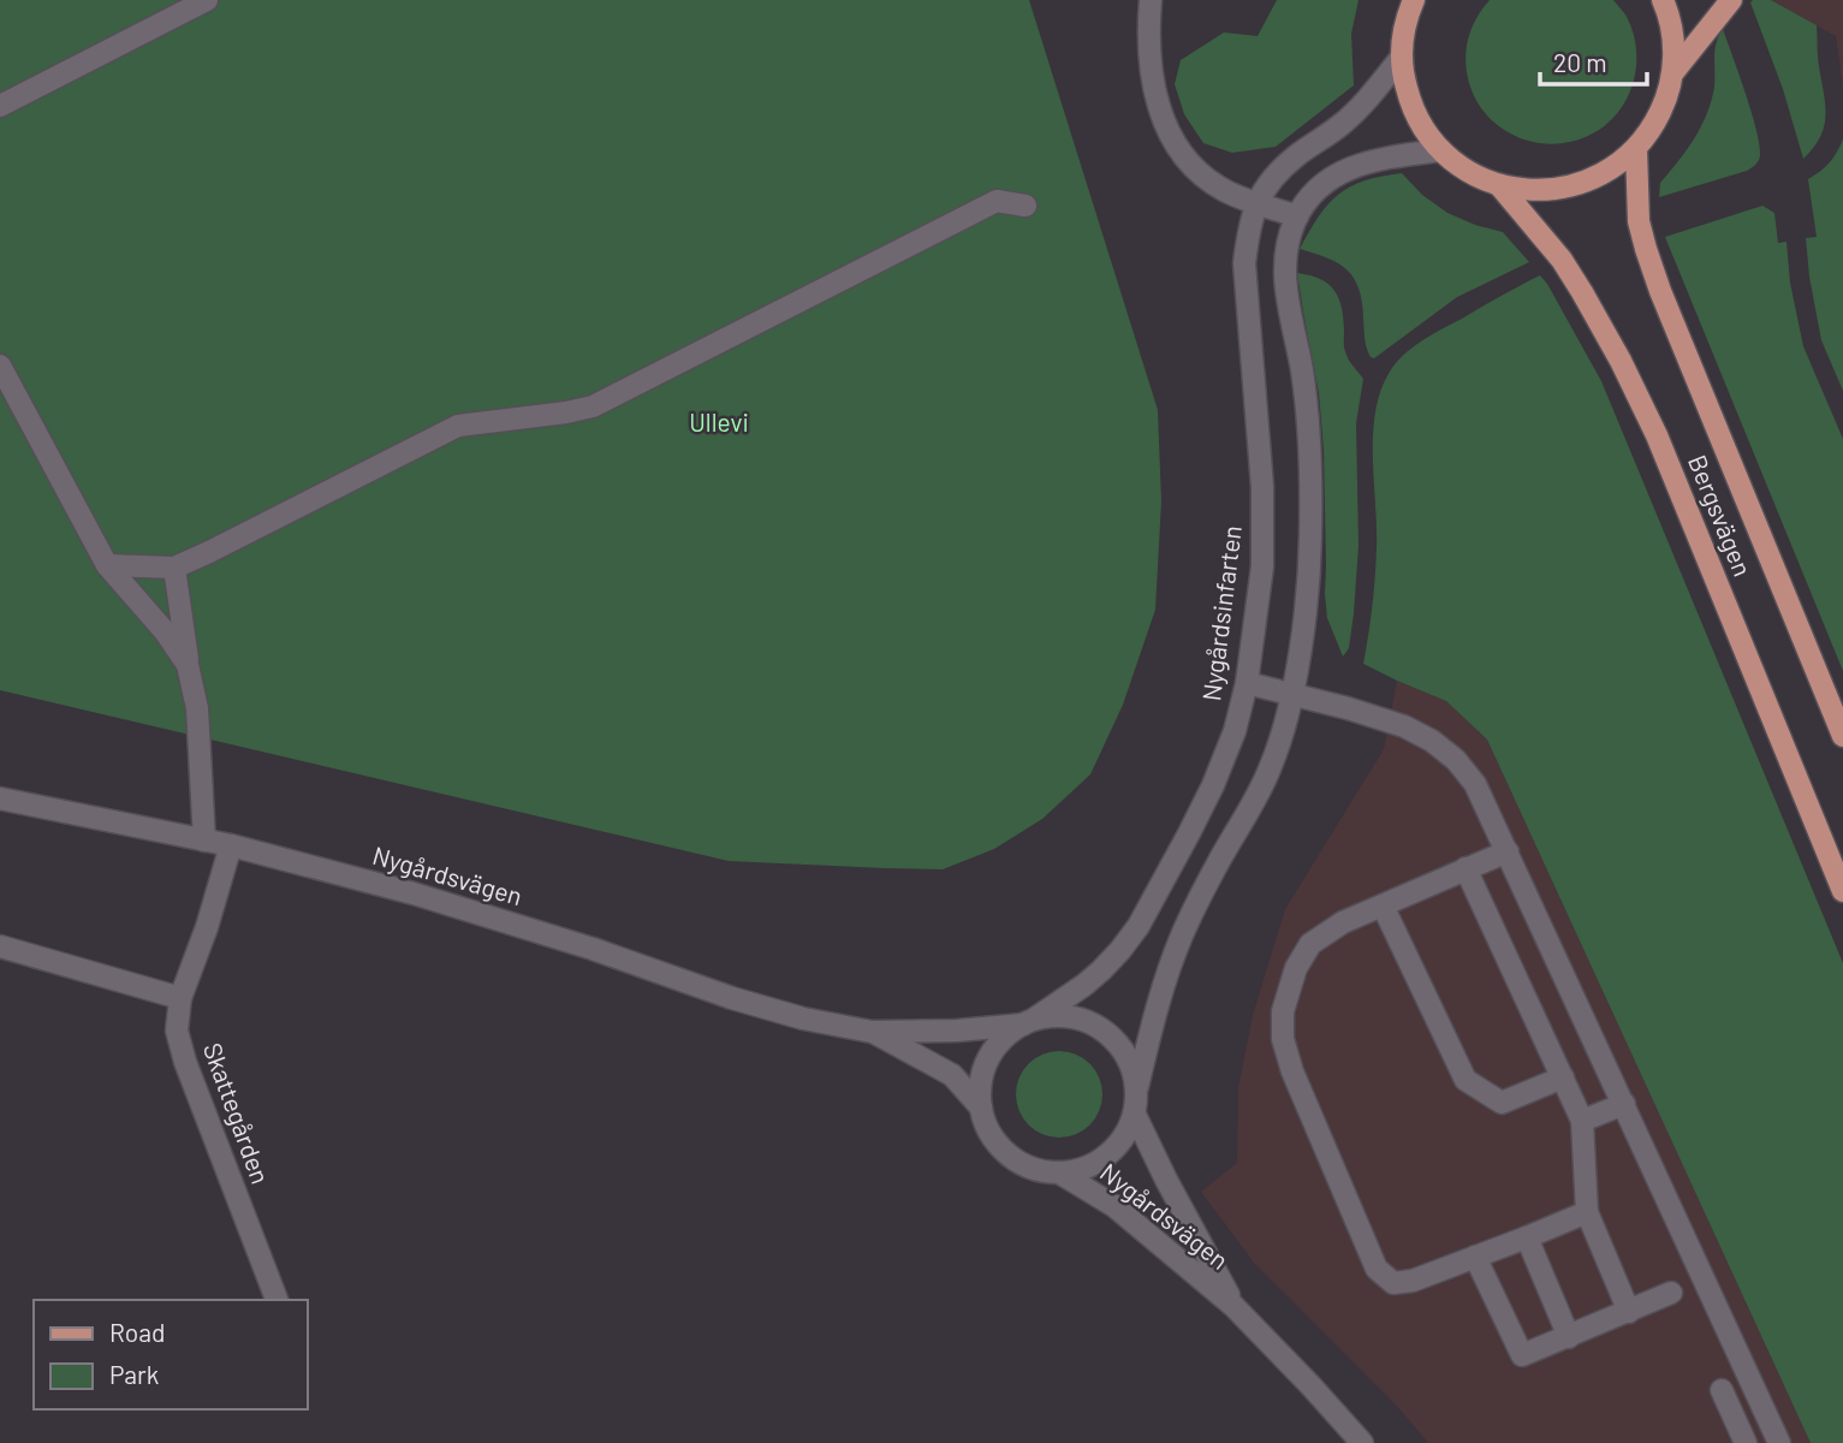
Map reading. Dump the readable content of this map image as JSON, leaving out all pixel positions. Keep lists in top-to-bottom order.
{
  "streets": {
    "main road": ["Bergsvägen"],
    "street": ["Nygårdsinfarten", "Nygårdsvägen", "Skattegården"]
  },
  "crossings": [
    ["Nygårdsinfarten", "Nygårdsvägen"],
    ["Nygårdsvägen", "Skattegården"]
  ],
  "parks": ["Ullevi"],
  "legend": ["Road", "Park"],
  "scale_bar": "20 m"
}
